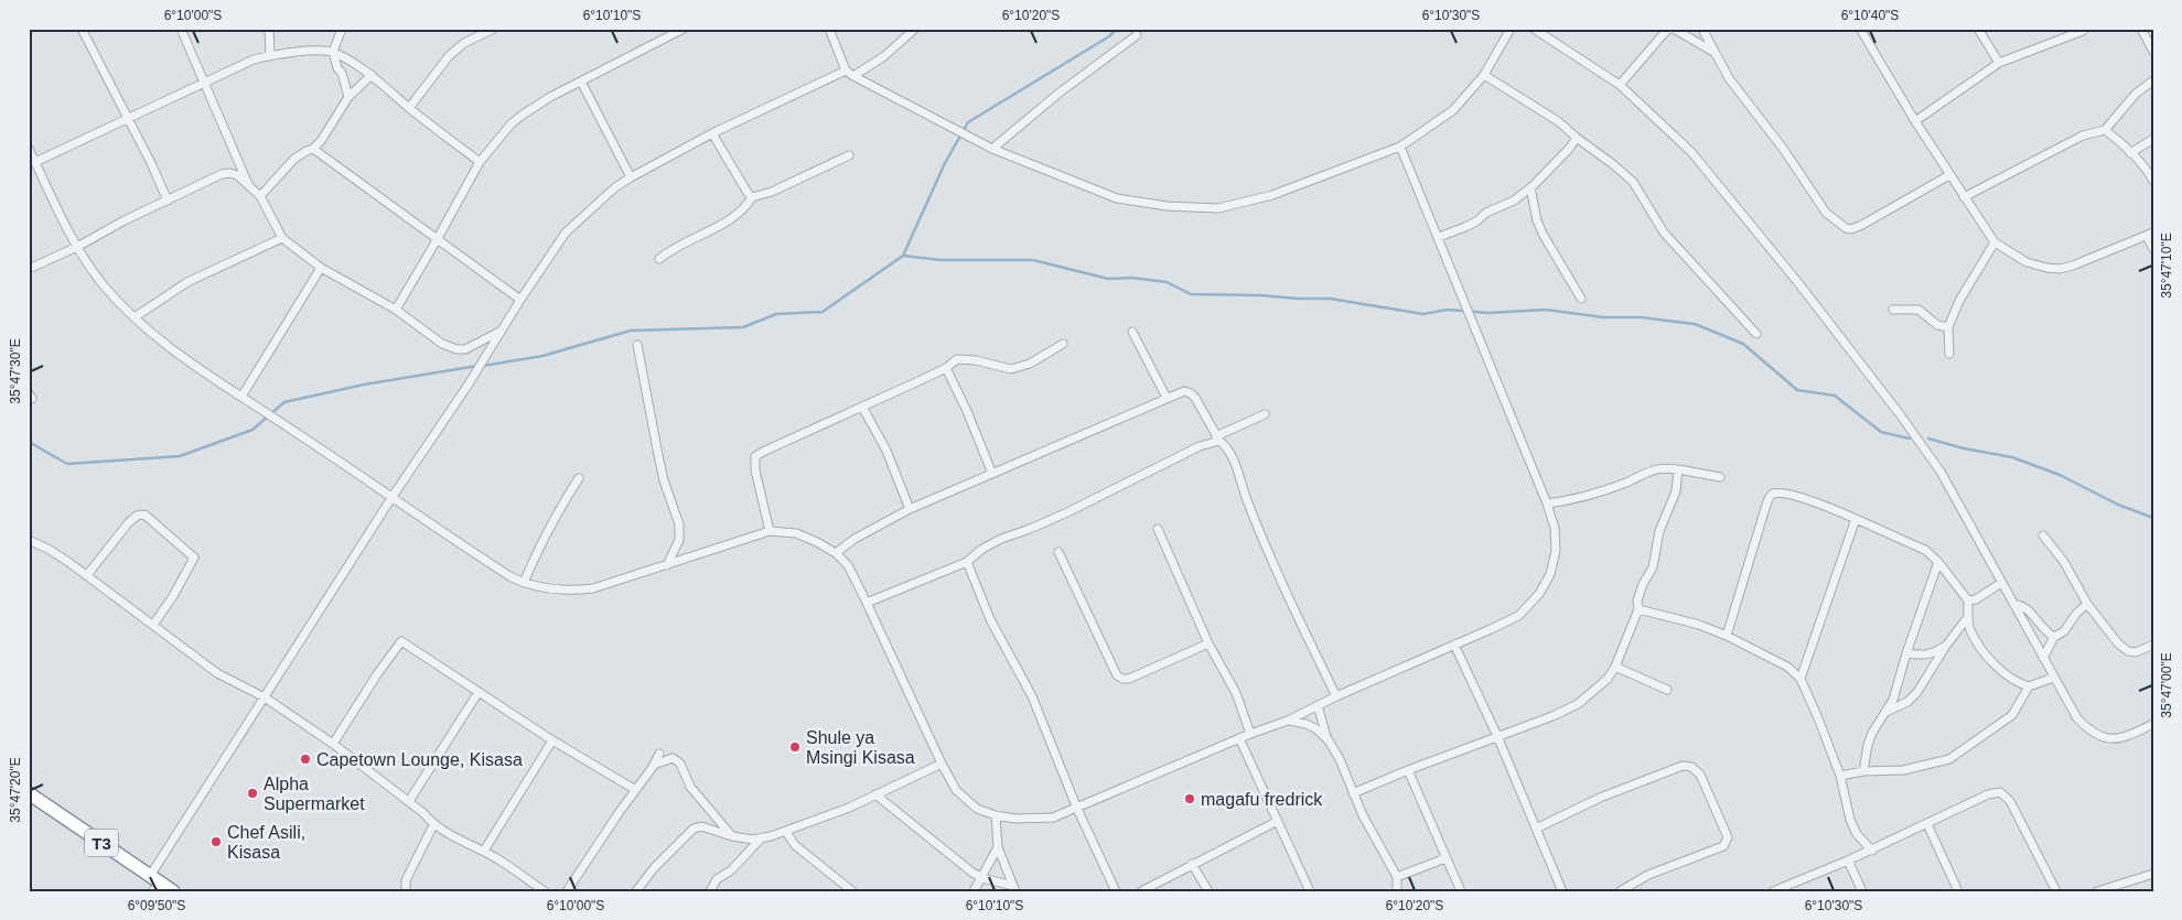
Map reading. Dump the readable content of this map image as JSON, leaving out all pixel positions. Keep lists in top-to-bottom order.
{
  "streets": {
    "highway": ["T3"]
  },
  "places": [
    "Shule ya Msingi Kisasa",
    "Capetown Lounge, Kisasa",
    "Alpha Supermarket",
    "magafu fredrick",
    "Chef Asili, Kisasa"
  ],
  "coordinates": [
    "6°10'00\"S",
    "6°10'10\"S",
    "6°10'20\"S",
    "6°10'30\"S",
    "6°10'40\"S",
    "35°47'10\"E",
    "35°47'30\"E",
    "35°47'00\"E",
    "35°47'20\"E",
    "6°09'50\"S"
  ]
}
